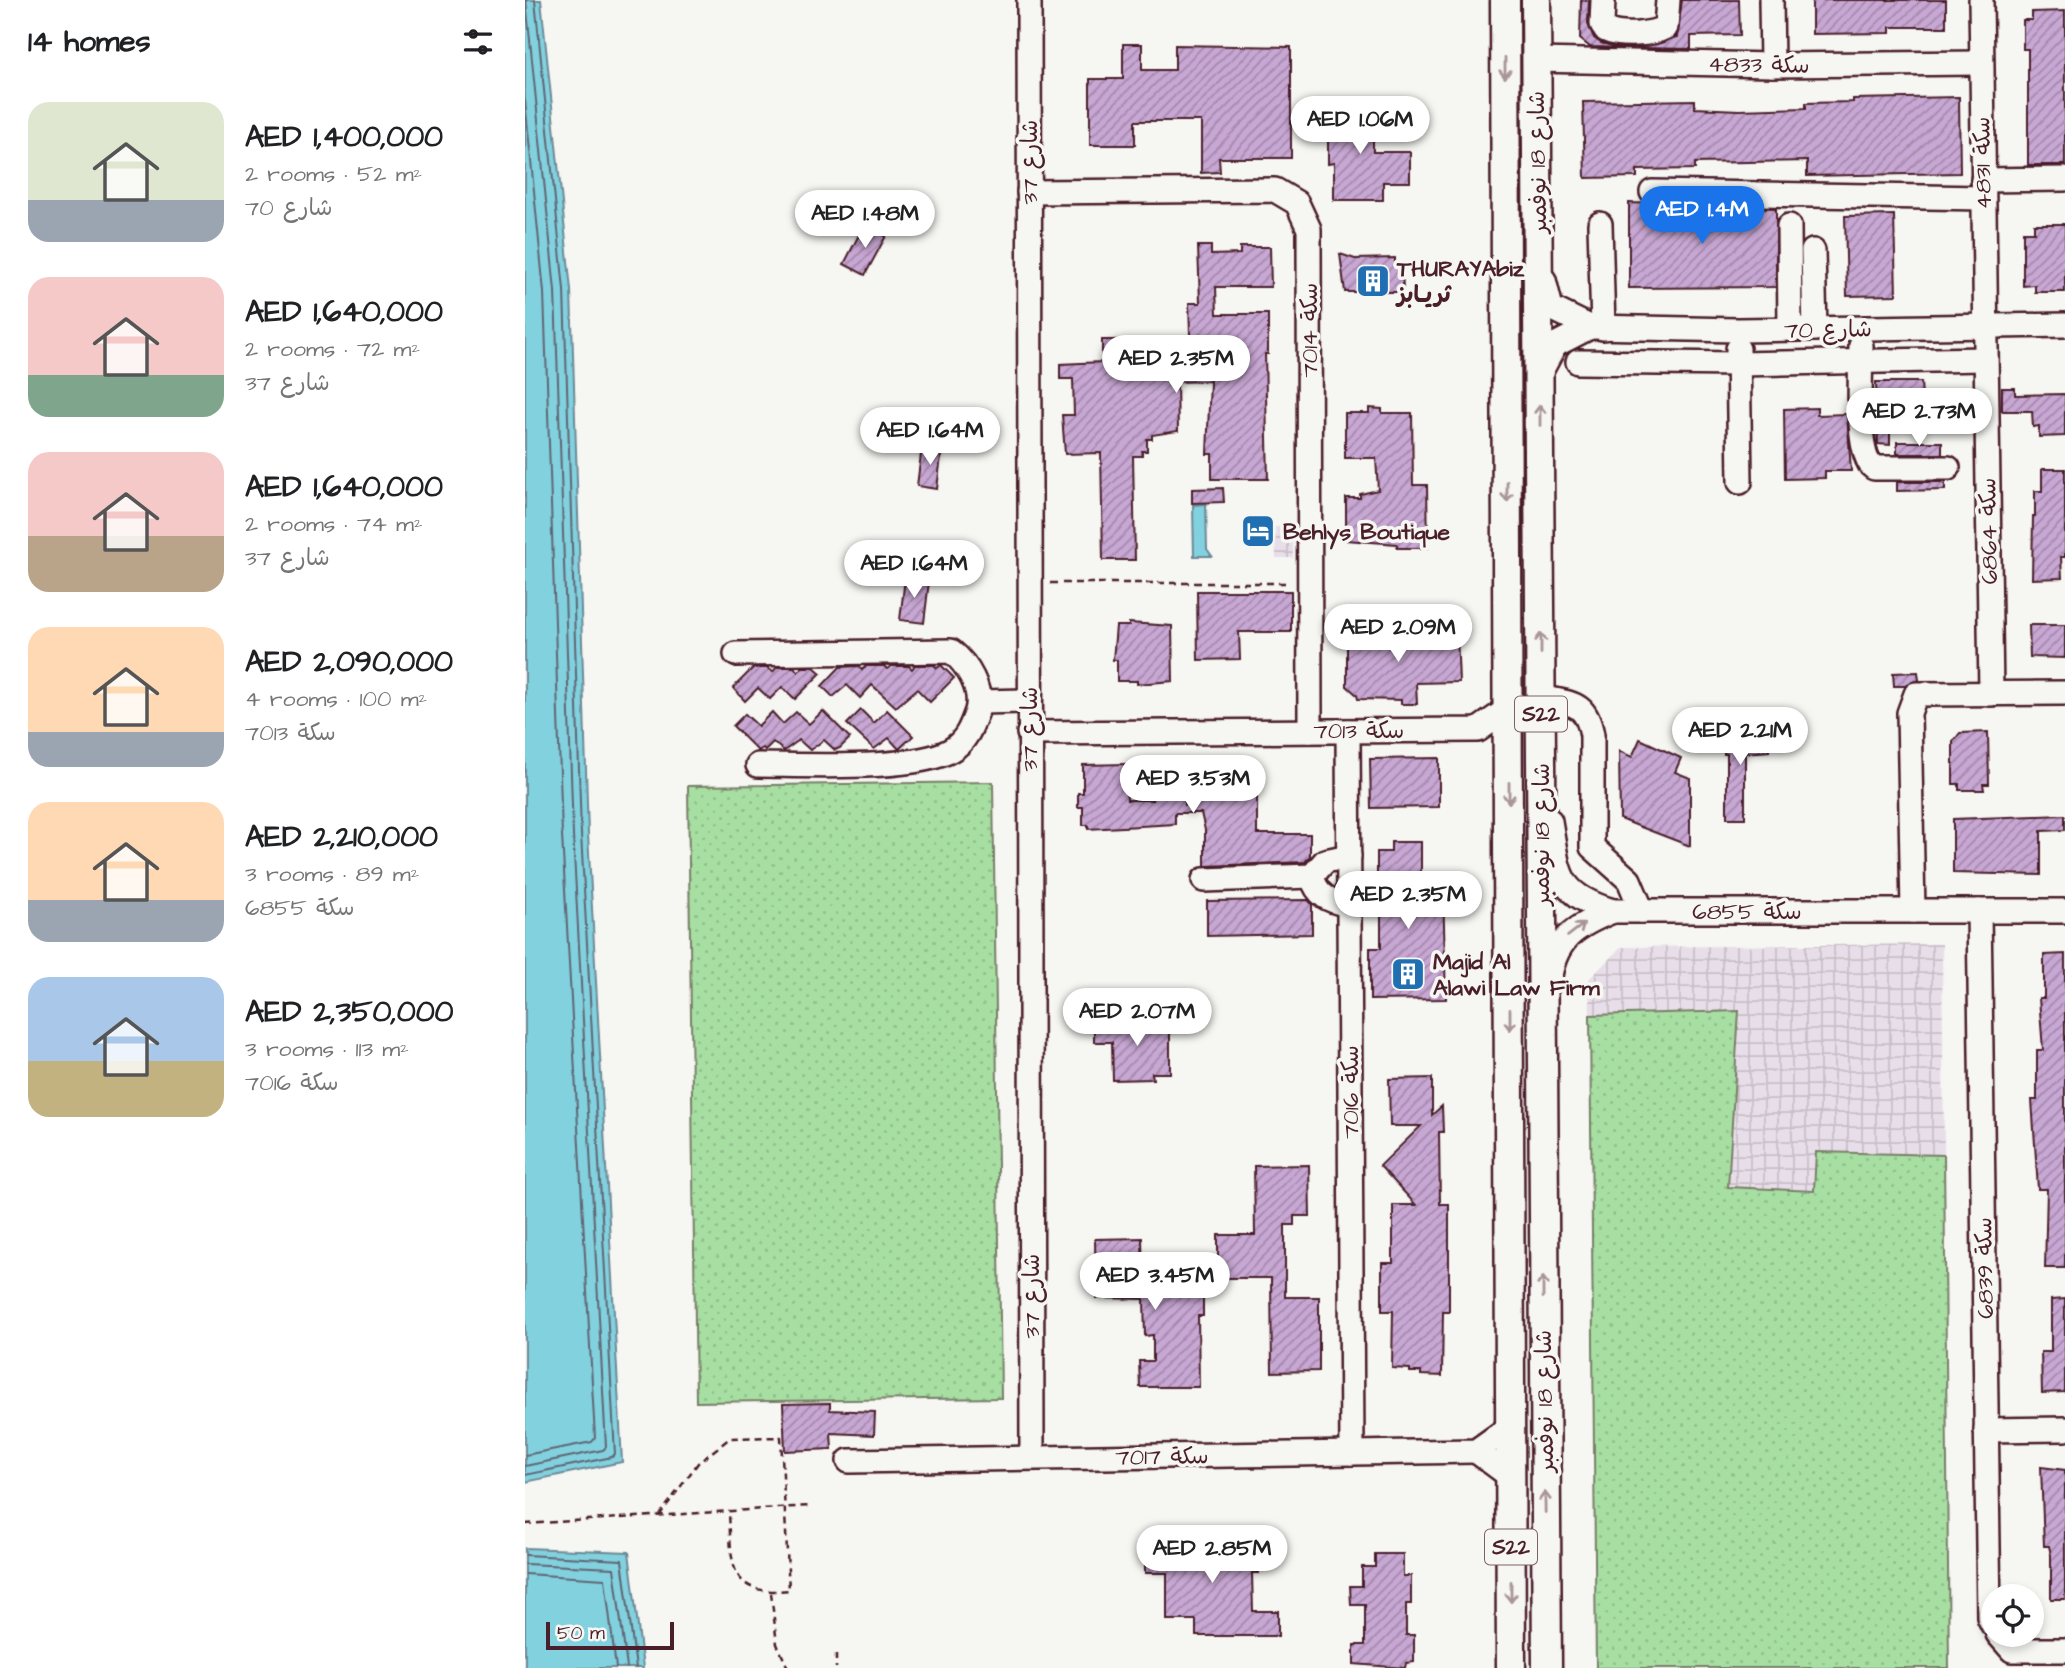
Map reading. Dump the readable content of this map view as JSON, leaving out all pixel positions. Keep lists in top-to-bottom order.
{
  "streets": {
    "main road": ["شارع 18 نوفمبر", "S22"],
    "street": [
      "سكة 4833",
      "شارع 37",
      "سكة 4831",
      "شارع 70",
      "سكة 7014",
      "سكة 6864",
      "سكة 7013",
      "سكة 6855",
      "سكة 7016",
      "سكة 6839",
      "سكة 7017"
    ]
  },
  "crossings": [
    ["سكة 4833", "شارع 18 نوفمبر"],
    ["سكة 4833", "سكة 4831"],
    ["شارع 37", "سكة 7014"],
    ["شارع 37", "سكة 7013"],
    ["شارع 37", "سكة 7017"],
    ["شارع 18 نوفمبر", "شارع 70"],
    ["شارع 18 نوفمبر", "سكة 6855"],
    ["سكة 4831", "شارع 70"],
    ["سكة 4831", "سكة 6864"],
    ["شارع 70", "سكة 6864"],
    ["سكة 7014", "سكة 7013"],
    ["سكة 7013", "سكة 7016"],
    ["سكة 6855", "سكة 6839"],
    ["سكة 7016", "سكة 7017"]
  ],
  "places": {
    "building": ["THURAYAbiz ثريـابز", "Majid Al Alawi Law Firm"],
    "hotel": ["Behlys Boutique"]
  },
  "scale_bar": "50 m",
  "page": {
    "heading": "14 homes",
    "list": [
      {
        "name": "AED 1,400,000",
        "note": "2 rooms · 52 m² · شارع 70"
      },
      {
        "name": "AED 1,640,000",
        "note": "2 rooms · 72 m² · شارع 37"
      },
      {
        "name": "AED 1,640,000",
        "note": "2 rooms · 74 m² · شارع 37"
      },
      {
        "name": "AED 2,090,000",
        "note": "4 rooms · 100 m² · سكة 7013"
      },
      {
        "name": "AED 2,210,000",
        "note": "3 rooms · 89 m² · سكة 6855"
      },
      {
        "name": "AED 2,350,000",
        "note": "3 rooms · 113 m² · سكة 7016"
      }
    ],
    "price": [
      "AED 1.06M",
      "AED 1.4M",
      "AED 1.48M",
      "AED 2.35M",
      "AED 2.73M",
      "AED 1.64M",
      "AED 1.64M",
      "AED 2.09M",
      "AED 2.21M",
      "AED 3.53M",
      "AED 2.35M",
      "AED 2.07M",
      "AED 3.45M",
      "AED 2.85M"
    ],
    "scale": "50 m"
  }
}
